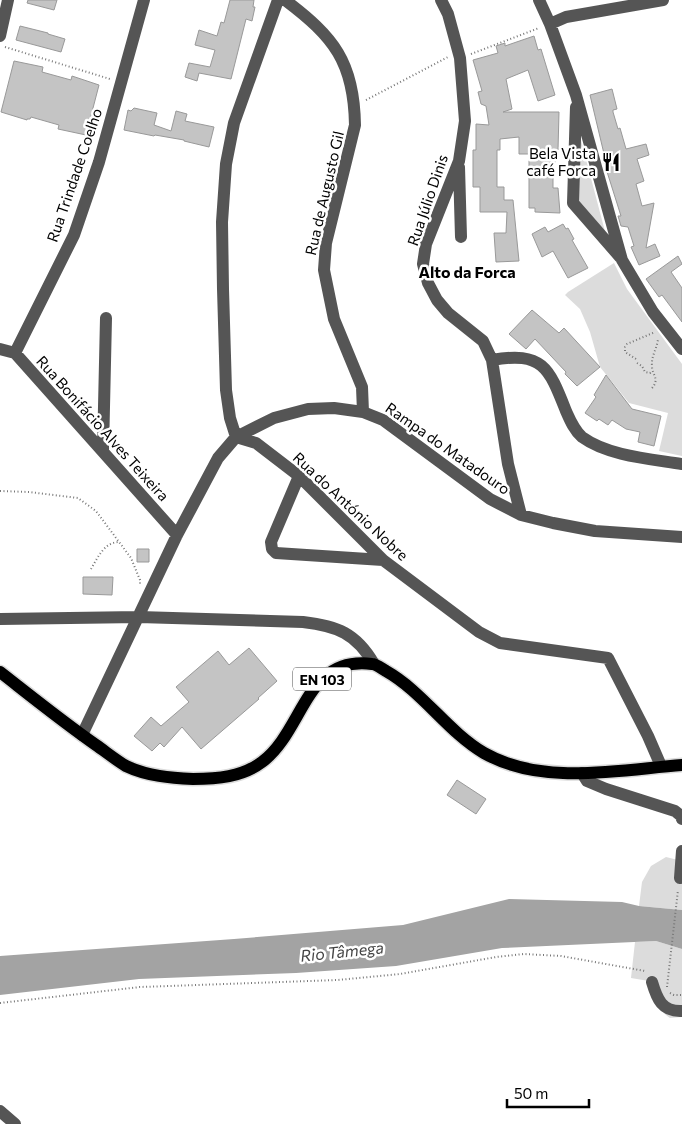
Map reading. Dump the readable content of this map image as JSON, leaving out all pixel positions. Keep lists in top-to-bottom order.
{
  "streets": {
    "main road": ["EN 103"],
    "street": [
      "Rua Trindade Coelho",
      "Rua de Augusto Gil",
      "Rua Júlio Dinis",
      "Rua Bonifácio Alves Teixeira",
      "Rampa do Matadouro",
      "Rua do António Nobre"
    ]
  },
  "crossings": [
    ["Rua Trindade Coelho", "Rua Bonifácio Alves Teixeira"],
    ["Rua de Augusto Gil", "Rampa do Matadouro"],
    ["Rua Júlio Dinis", "Rampa do Matadouro"],
    ["Rua Bonifácio Alves Teixeira", "Rampa do Matadouro"],
    ["Rampa do Matadouro", "Rua do António Nobre"],
    ["Rampa do Matadouro", "EN 103"]
  ],
  "districts": ["Alto da Forca"],
  "water": ["Rio Tâmega"],
  "places": {
    "restaurant": ["Bela Vista café Forca"]
  },
  "scale_bar": "50 m"
}
